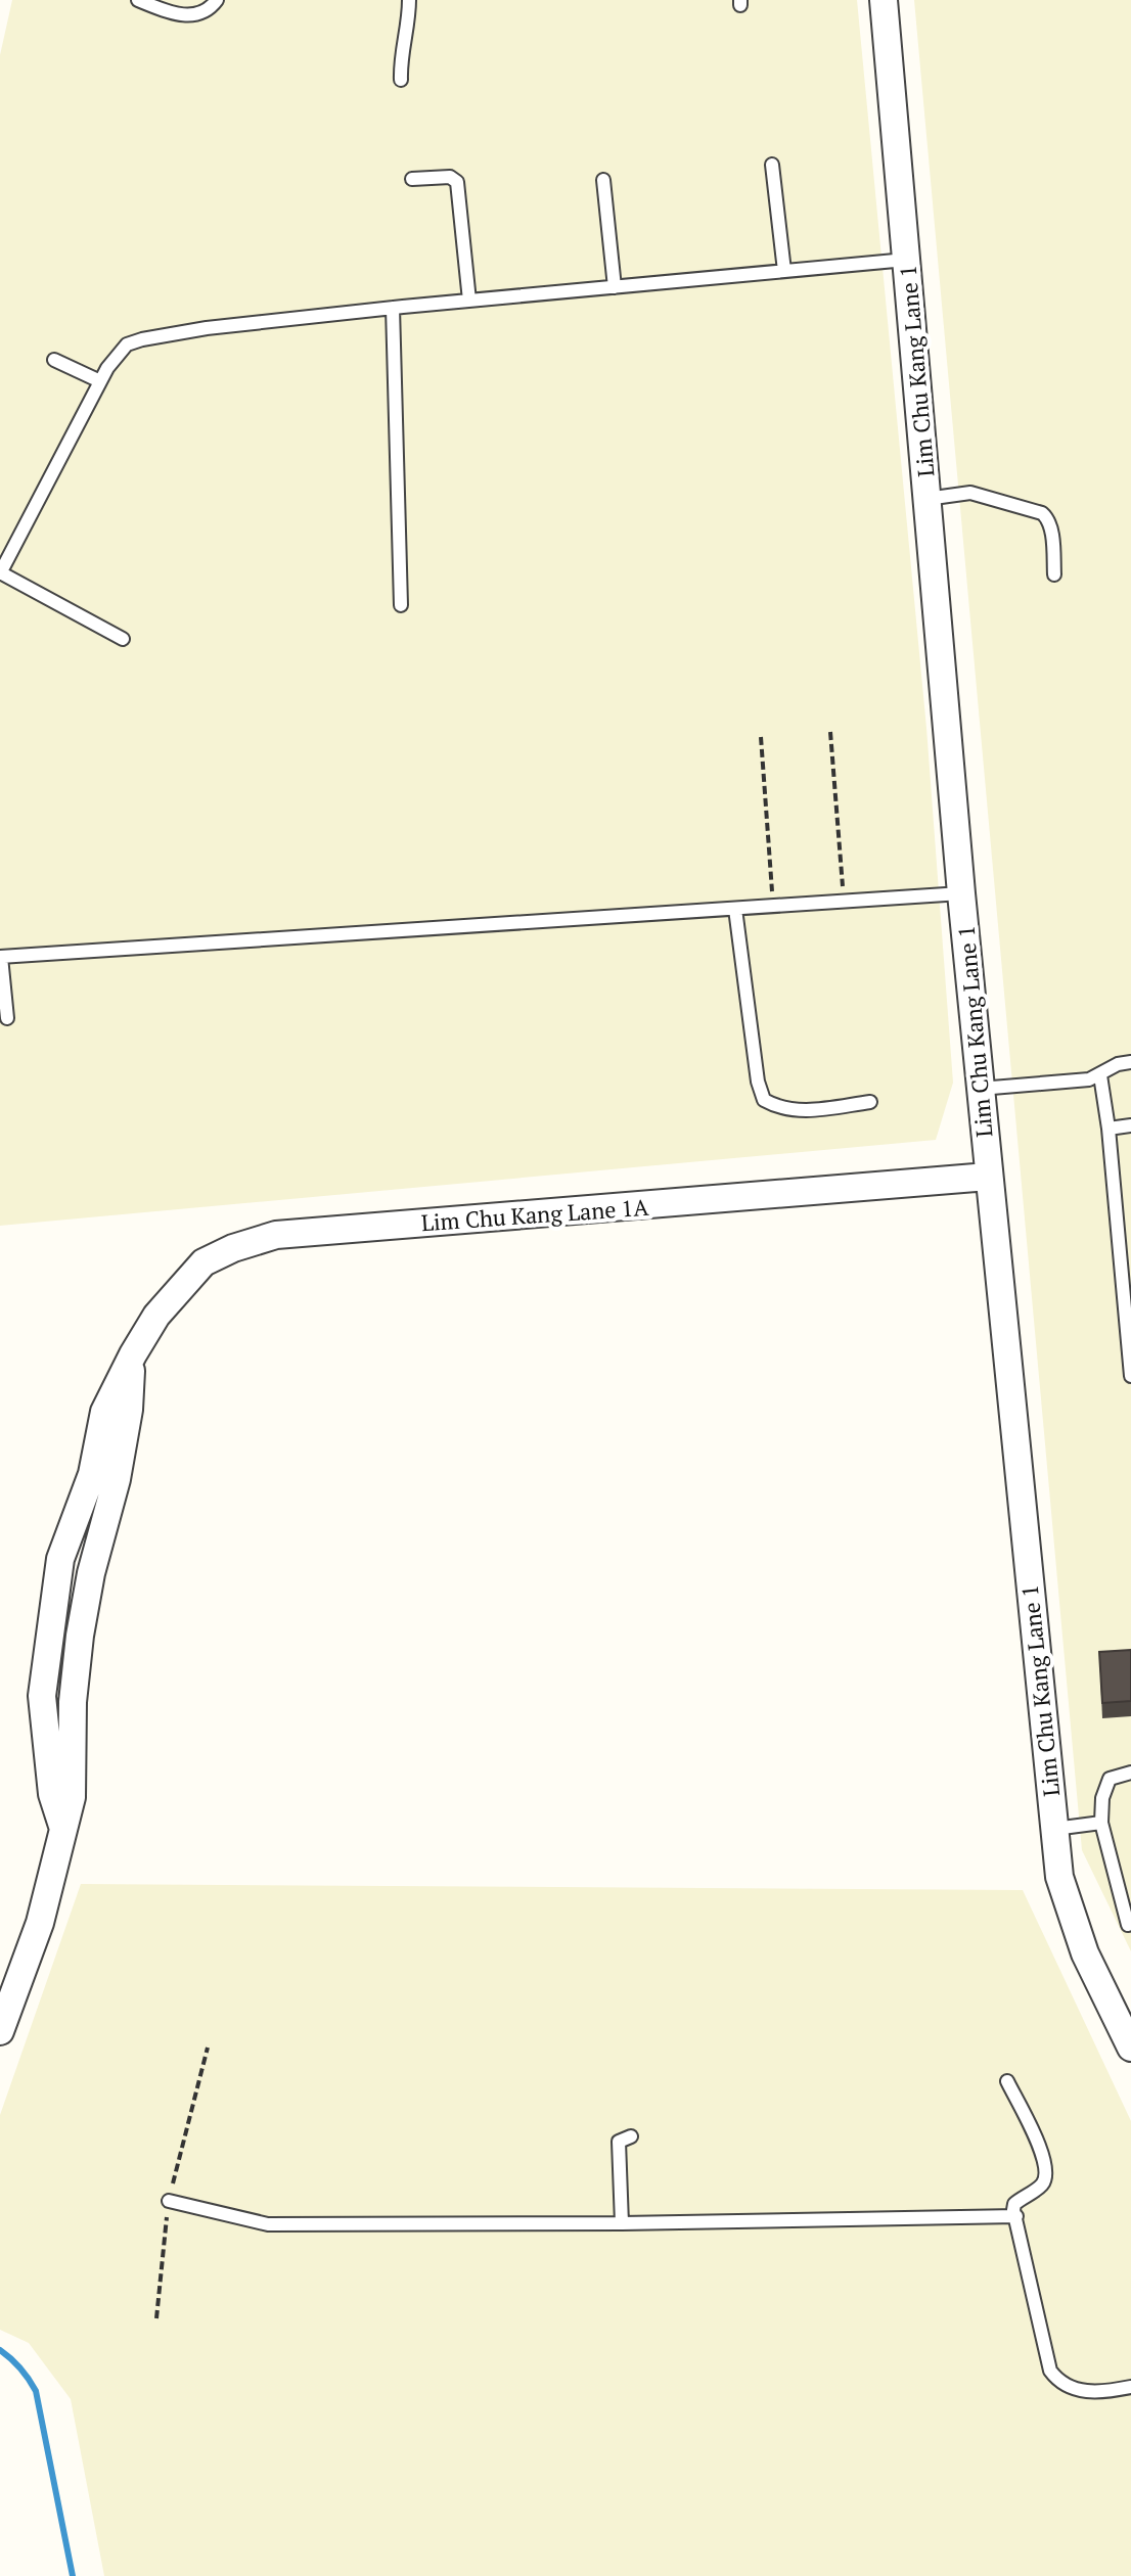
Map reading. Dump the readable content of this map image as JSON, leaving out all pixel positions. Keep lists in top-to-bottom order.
{
  "streets": {
    "street": ["Lim Chu Kang Lane 1", "Lim Chu Kang Lane 1A"]
  },
  "crossings": [
    ["Lim Chu Kang Lane 1", "Lim Chu Kang Lane 1A"]
  ]
}
